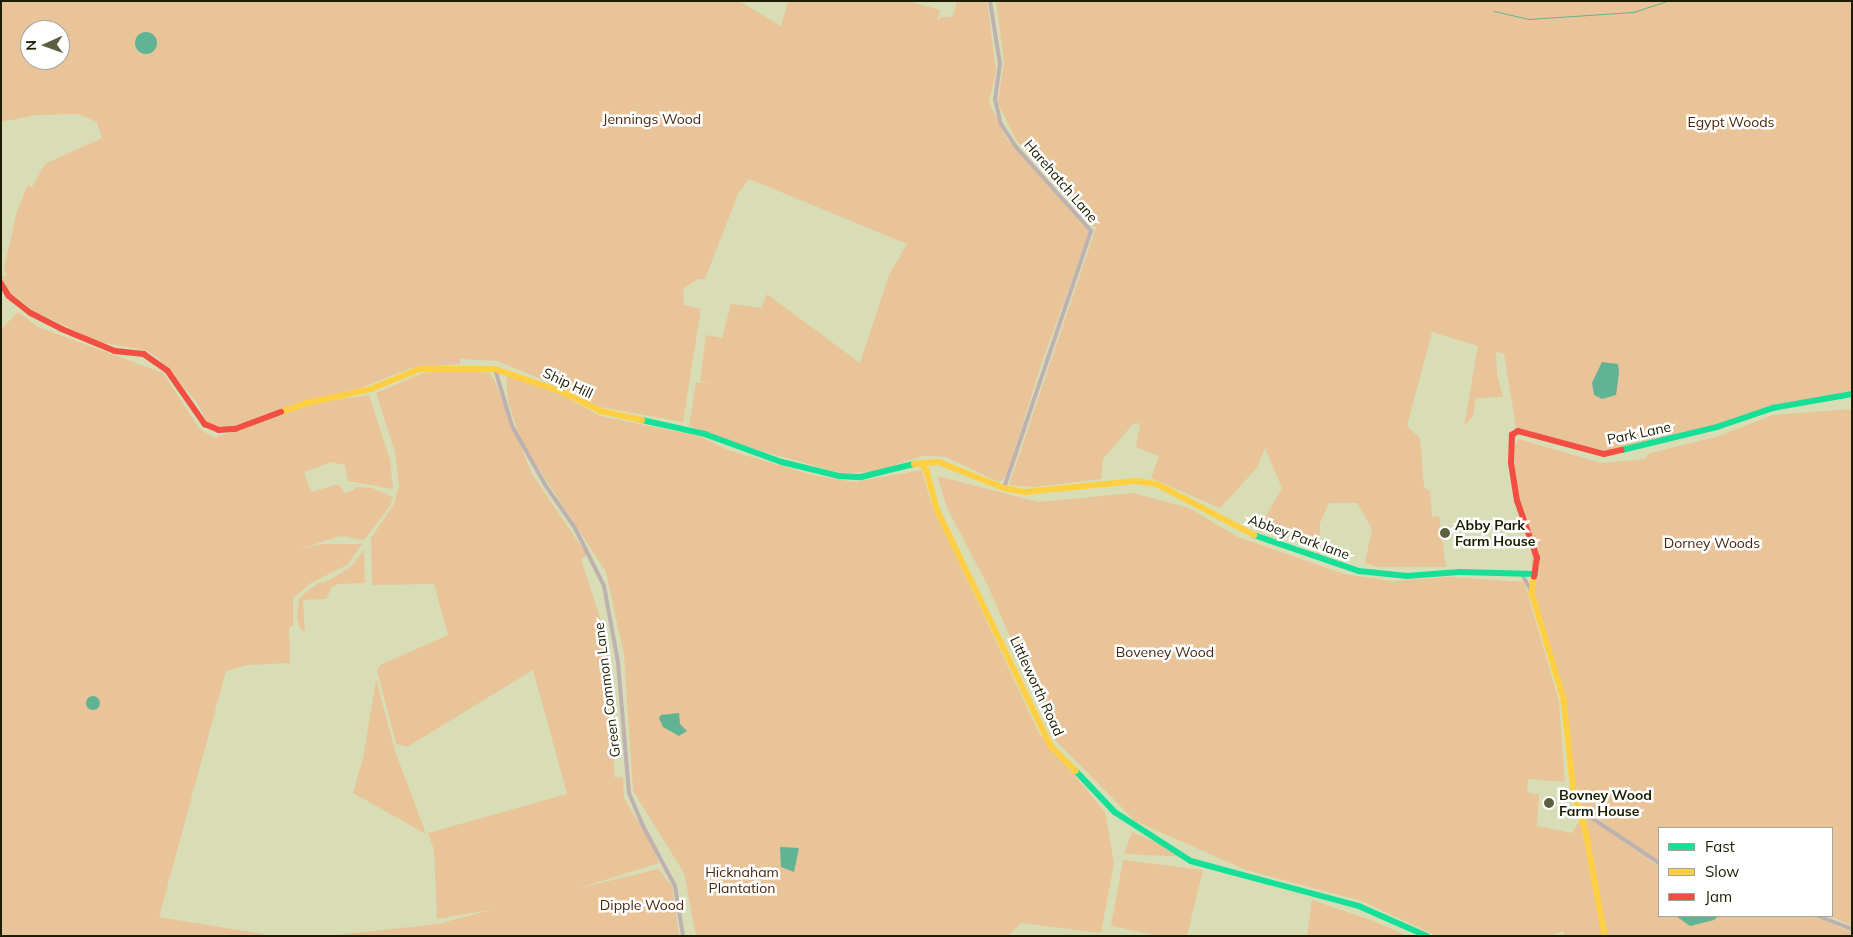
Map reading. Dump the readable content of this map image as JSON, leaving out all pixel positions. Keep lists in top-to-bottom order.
{
  "streets": {
    "street": [
      "Harehatch Lane",
      "Ship Hill",
      "Park Lane",
      "Abbey Park lane",
      "Littleworth Road",
      "Green Common Lane"
    ]
  },
  "crossings": [
    ["Harehatch Lane", "Abbey Park lane"],
    ["Ship Hill", "Abbey Park lane"],
    ["Ship Hill", "Littleworth Road"],
    ["Ship Hill", "Green Common Lane"],
    ["Park Lane", "Abbey Park lane"],
    ["Abbey Park lane", "Littleworth Road"]
  ],
  "parks": [
    "Jennings Wood",
    "Egypt Woods",
    "Dorney Woods",
    "Boveney Wood",
    "Hicknaham Plantation",
    "Dipple Wood"
  ],
  "places": ["Abby Park Farm House", "Bovney Wood Farm House"],
  "legend": ["Fast", "Slow", "Jam"],
  "north": "left"
}
